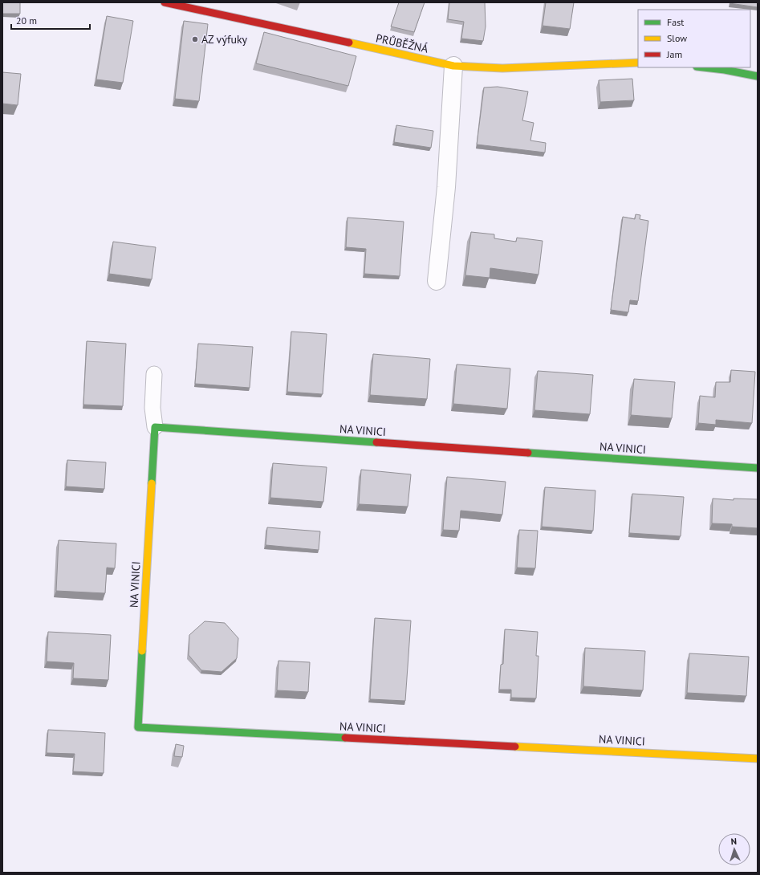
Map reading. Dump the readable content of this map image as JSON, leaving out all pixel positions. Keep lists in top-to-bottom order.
{
  "streets": {
    "street": ["PRŮBĚŽNÁ", "NA VINICI"]
  },
  "places": ["AZ výfuky"],
  "legend": ["Fast", "Slow", "Jam"],
  "scale_bar": "20 m",
  "north": "top"
}
